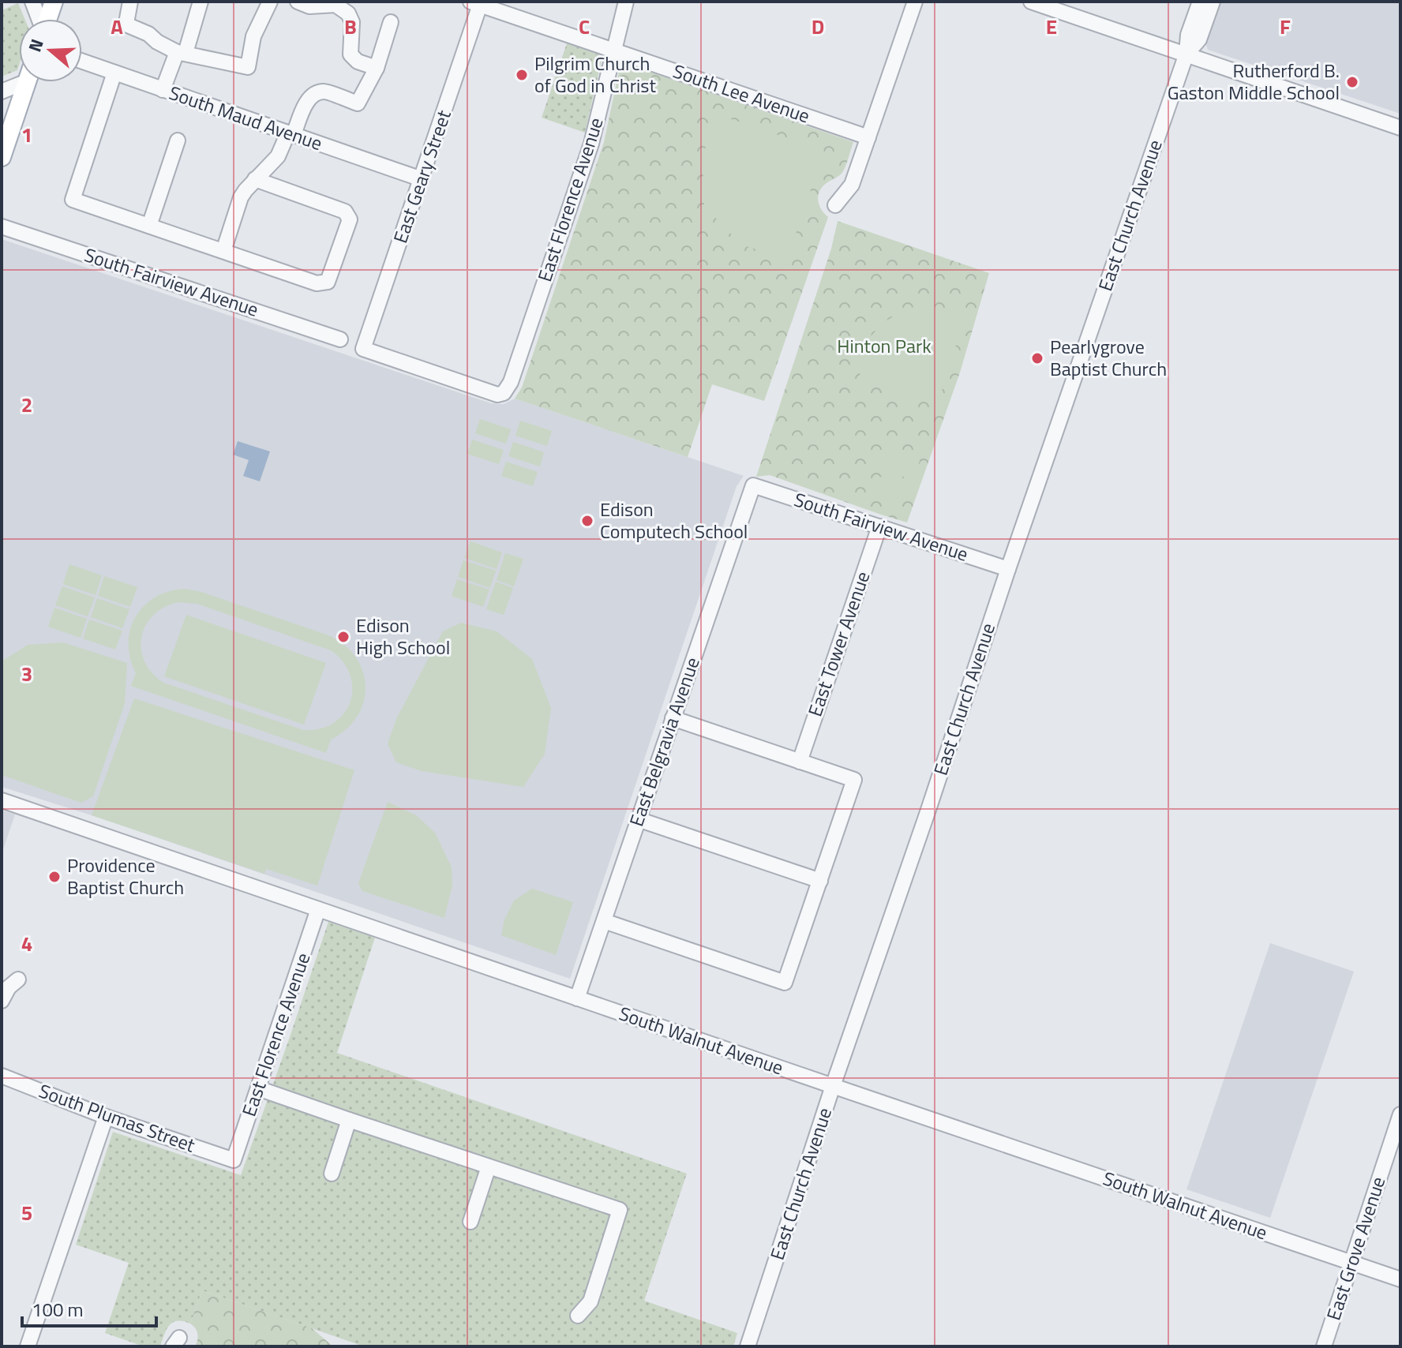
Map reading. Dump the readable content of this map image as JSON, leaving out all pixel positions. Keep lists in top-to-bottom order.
{
  "streets": {
    "street": [
      "South Lee Avenue",
      "South Maud Avenue",
      "East Geary Street",
      "East Florence Avenue",
      "East Church Avenue",
      "South Fairview Avenue",
      "East Tower Avenue",
      "East Belgravia Avenue",
      "South Walnut Avenue",
      "South Plumas Street",
      "East Grove Avenue"
    ]
  },
  "crossings": [
    ["South Lee Avenue", "East Geary Street"],
    ["South Lee Avenue", "East Florence Avenue"],
    ["South Maud Avenue", "East Geary Street"],
    ["East Geary Street", "East Florence Avenue"],
    ["East Florence Avenue", "South Walnut Avenue"],
    ["East Florence Avenue", "South Plumas Street"],
    ["East Church Avenue", "South Fairview Avenue"],
    ["East Church Avenue", "South Walnut Avenue"],
    ["South Fairview Avenue", "East Tower Avenue"],
    ["South Fairview Avenue", "East Belgravia Avenue"],
    ["East Belgravia Avenue", "South Walnut Avenue"],
    ["South Walnut Avenue", "East Grove Avenue"]
  ],
  "parks": ["Hinton Park"],
  "places": [
    "Pilgrim Church of God in Christ",
    "Rutherford B. Gaston Middle School",
    "Pearlygrove Baptist Church",
    "Edison Computech School",
    "Edison High School",
    "Providence Baptist Church"
  ],
  "scale_bar": "100 m",
  "north": "left",
  "grid": {
    "columns": [
      "A",
      "B",
      "C",
      "D",
      "E",
      "F"
    ],
    "rows": [
      "1",
      "2",
      "3",
      "4",
      "5"
    ]
  }
}
